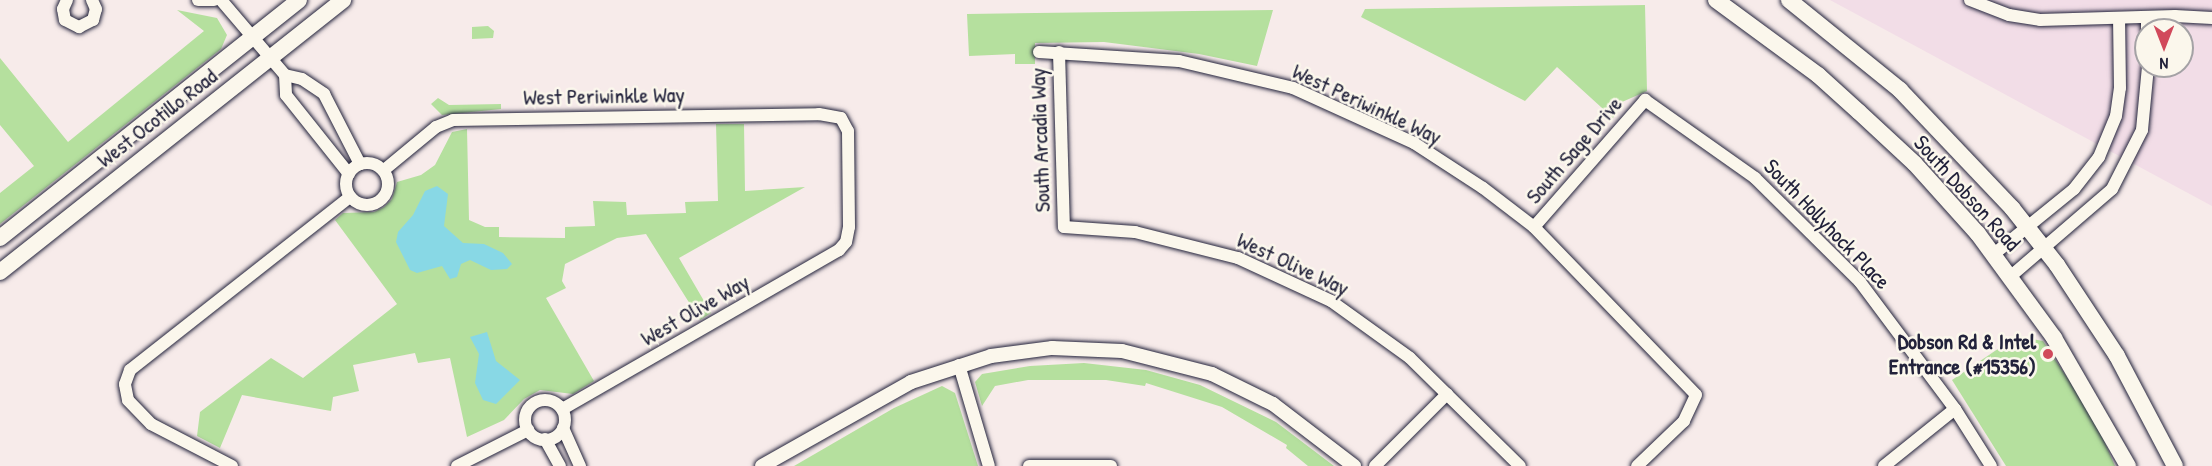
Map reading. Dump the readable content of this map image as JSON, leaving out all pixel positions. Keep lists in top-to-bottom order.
{
  "streets": {
    "main road": ["West Ocotillo Road", "South Dobson Road"],
    "street": [
      "West Periwinkle Way",
      "South Arcadia Way",
      "South Sage Drive",
      "South Hollyhock Place",
      "West Olive Way"
    ]
  },
  "crossings": [
    ["West Periwinkle Way", "South Arcadia Way"],
    ["West Periwinkle Way", "South Sage Drive"],
    ["West Periwinkle Way", "West Olive Way"],
    ["South Arcadia Way", "West Olive Way"],
    ["South Sage Drive", "South Hollyhock Place"]
  ],
  "places": ["Dobson Rd & Intel Entrance (#15356)"],
  "north": "bottom"
}
